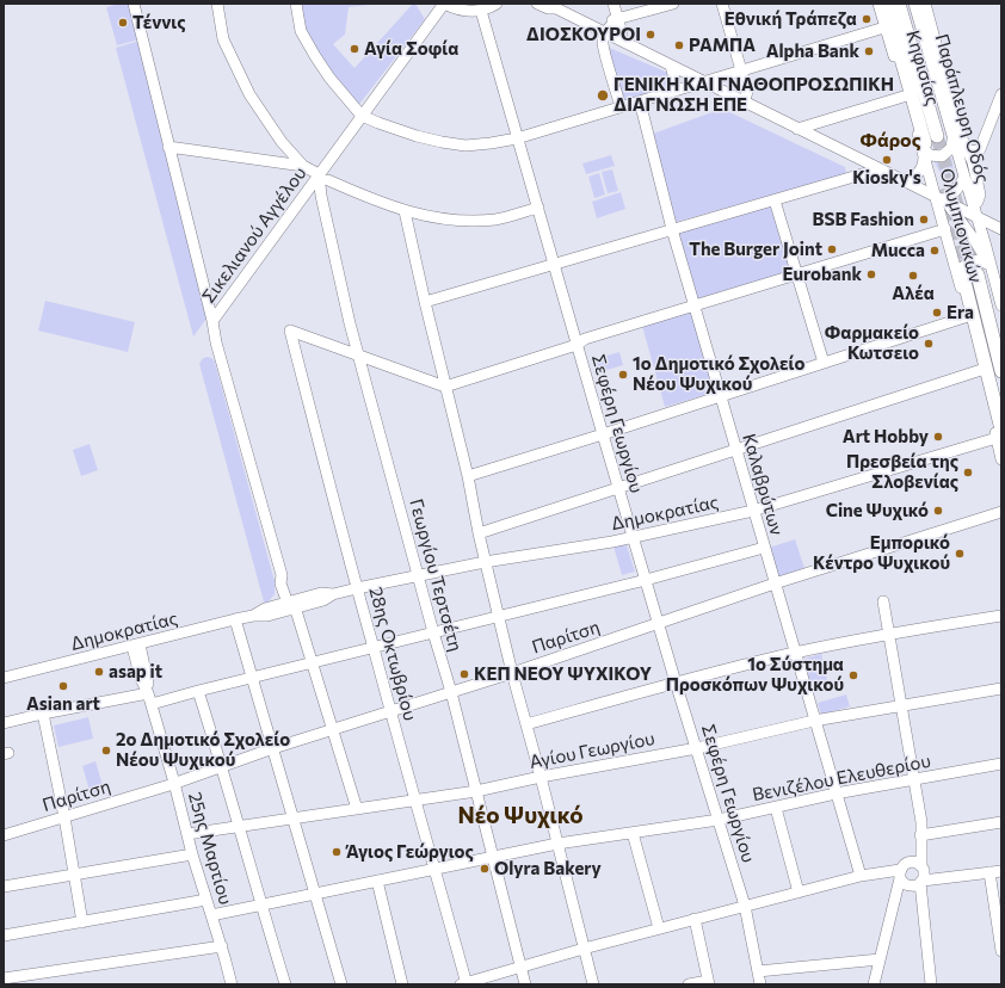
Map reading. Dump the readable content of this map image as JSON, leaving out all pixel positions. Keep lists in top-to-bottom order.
{
  "streets": {
    "main road": ["Κηφισίας"],
    "street": [
      "Παράπλευρη Οδός",
      "Ολυμπιονικών",
      "Σικελιανού Αγγέλου",
      "Σεφέρη Γεωργίου",
      "Καλαβρύτων",
      "Δημοκρατίας",
      "Γεωργίου Τερτσέτη",
      "Παρίτση",
      "28ης Οκτωβρίου",
      "Αγίου Γεωργίου",
      "Βενιζέλου Ελευθερίου",
      "25ης Μαρτίου"
    ]
  },
  "crossings": [
    ["Κηφισίας", "Ολυμπιονικών"],
    ["Ολυμπιονικών", "Δημοκρατίας"],
    ["Σικελιανού Αγγέλου", "Δημοκρατίας"],
    ["Σικελιανού Αγγέλου", "Γεωργίου Τερτσέτη"],
    ["Σικελιανού Αγγέλου", "Παρίτση"],
    ["Σικελιανού Αγγέλου", "Αγίου Γεωργίου"],
    ["Σεφέρη Γεωργίου", "Δημοκρατίας"],
    ["Σεφέρη Γεωργίου", "Παρίτση"],
    ["Σεφέρη Γεωργίου", "Αγίου Γεωργίου"],
    ["Σεφέρη Γεωργίου", "Βενιζέλου Ελευθερίου"],
    ["Καλαβρύτων", "Δημοκρατίας"],
    ["Καλαβρύτων", "Παρίτση"],
    ["Καλαβρύτων", "Αγίου Γεωργίου"],
    ["Καλαβρύτων", "Βενιζέλου Ελευθερίου"],
    ["Δημοκρατίας", "Γεωργίου Τερτσέτη"],
    ["Δημοκρατίας", "28ης Οκτωβρίου"],
    ["Δημοκρατίας", "25ης Μαρτίου"],
    ["Γεωργίου Τερτσέτη", "Παρίτση"],
    ["Γεωργίου Τερτσέτη", "28ης Οκτωβρίου"],
    ["Γεωργίου Τερτσέτη", "Αγίου Γεωργίου"],
    ["Γεωργίου Τερτσέτη", "Βενιζέλου Ελευθερίου"],
    ["Παρίτση", "28ης Οκτωβρίου"],
    ["Παρίτση", "25ης Μαρτίου"],
    ["28ης Οκτωβρίου", "Αγίου Γεωργίου"],
    ["28ης Οκτωβρίου", "Βενιζέλου Ελευθερίου"],
    ["Αγίου Γεωργίου", "25ης Μαρτίου"],
    ["Βενιζέλου Ελευθερίου", "25ης Μαρτίου"]
  ],
  "districts": ["Φάρος", "Νέο Ψυχικό"],
  "places": [
    "Εθνική Τράπεζα",
    "Τέννις",
    "ΔΙΟΣΚΟΥΡΟΙ",
    "ΡΑΜΠΑ",
    "Αγία Σοφία",
    "Alpha Bank",
    "ΓΕΝΙΚΗ ΚΑΙ ΓΝΑΘΟΠΡΟΣΩΠΙΚΗ ΔΙΑΓΝΩΣΗ ΕΠΕ",
    "Kiosky's",
    "BSB Fashion",
    "The Burger Joint",
    "Mucca",
    "Eurobank",
    "Αλέα",
    "Era",
    "Φαρμακείο Κωτσειο",
    "1ο Δημοτικό Σχολείο Νέου Ψυχικού",
    "Art Hobby",
    "Πρεσβεία της Σλοβενίας",
    "Cine Ψυχικό",
    "Εμπορικό Κέντρο Ψυχικού",
    "asap it",
    "ΚΕΠ ΝΕΟΥ ΨΥΧΙΚΟΥ",
    "1ο Σύστημα Προσκόπων Ψυχικού",
    "Asian art",
    "2ο Δημοτικό Σχολείο Νέου Ψυχικού",
    "Άγιος Γεώργιος",
    "Olyra Bakery"
  ]
}
